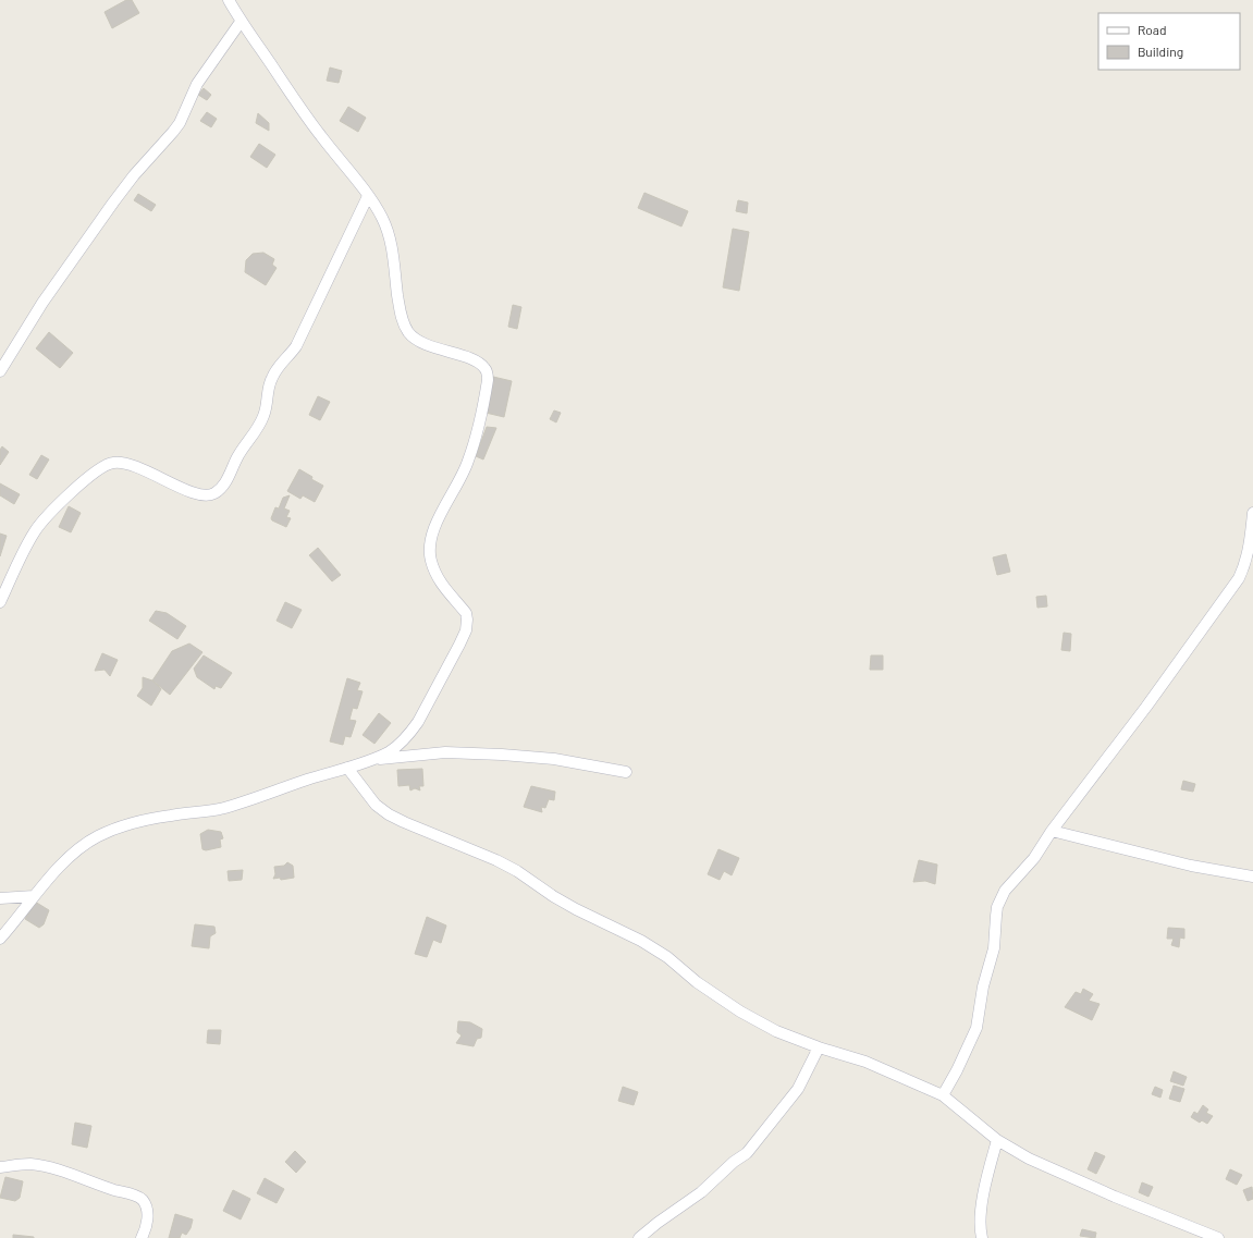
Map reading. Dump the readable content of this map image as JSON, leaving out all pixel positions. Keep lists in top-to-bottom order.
{
  "legend": ["Road", "Building"]
}
